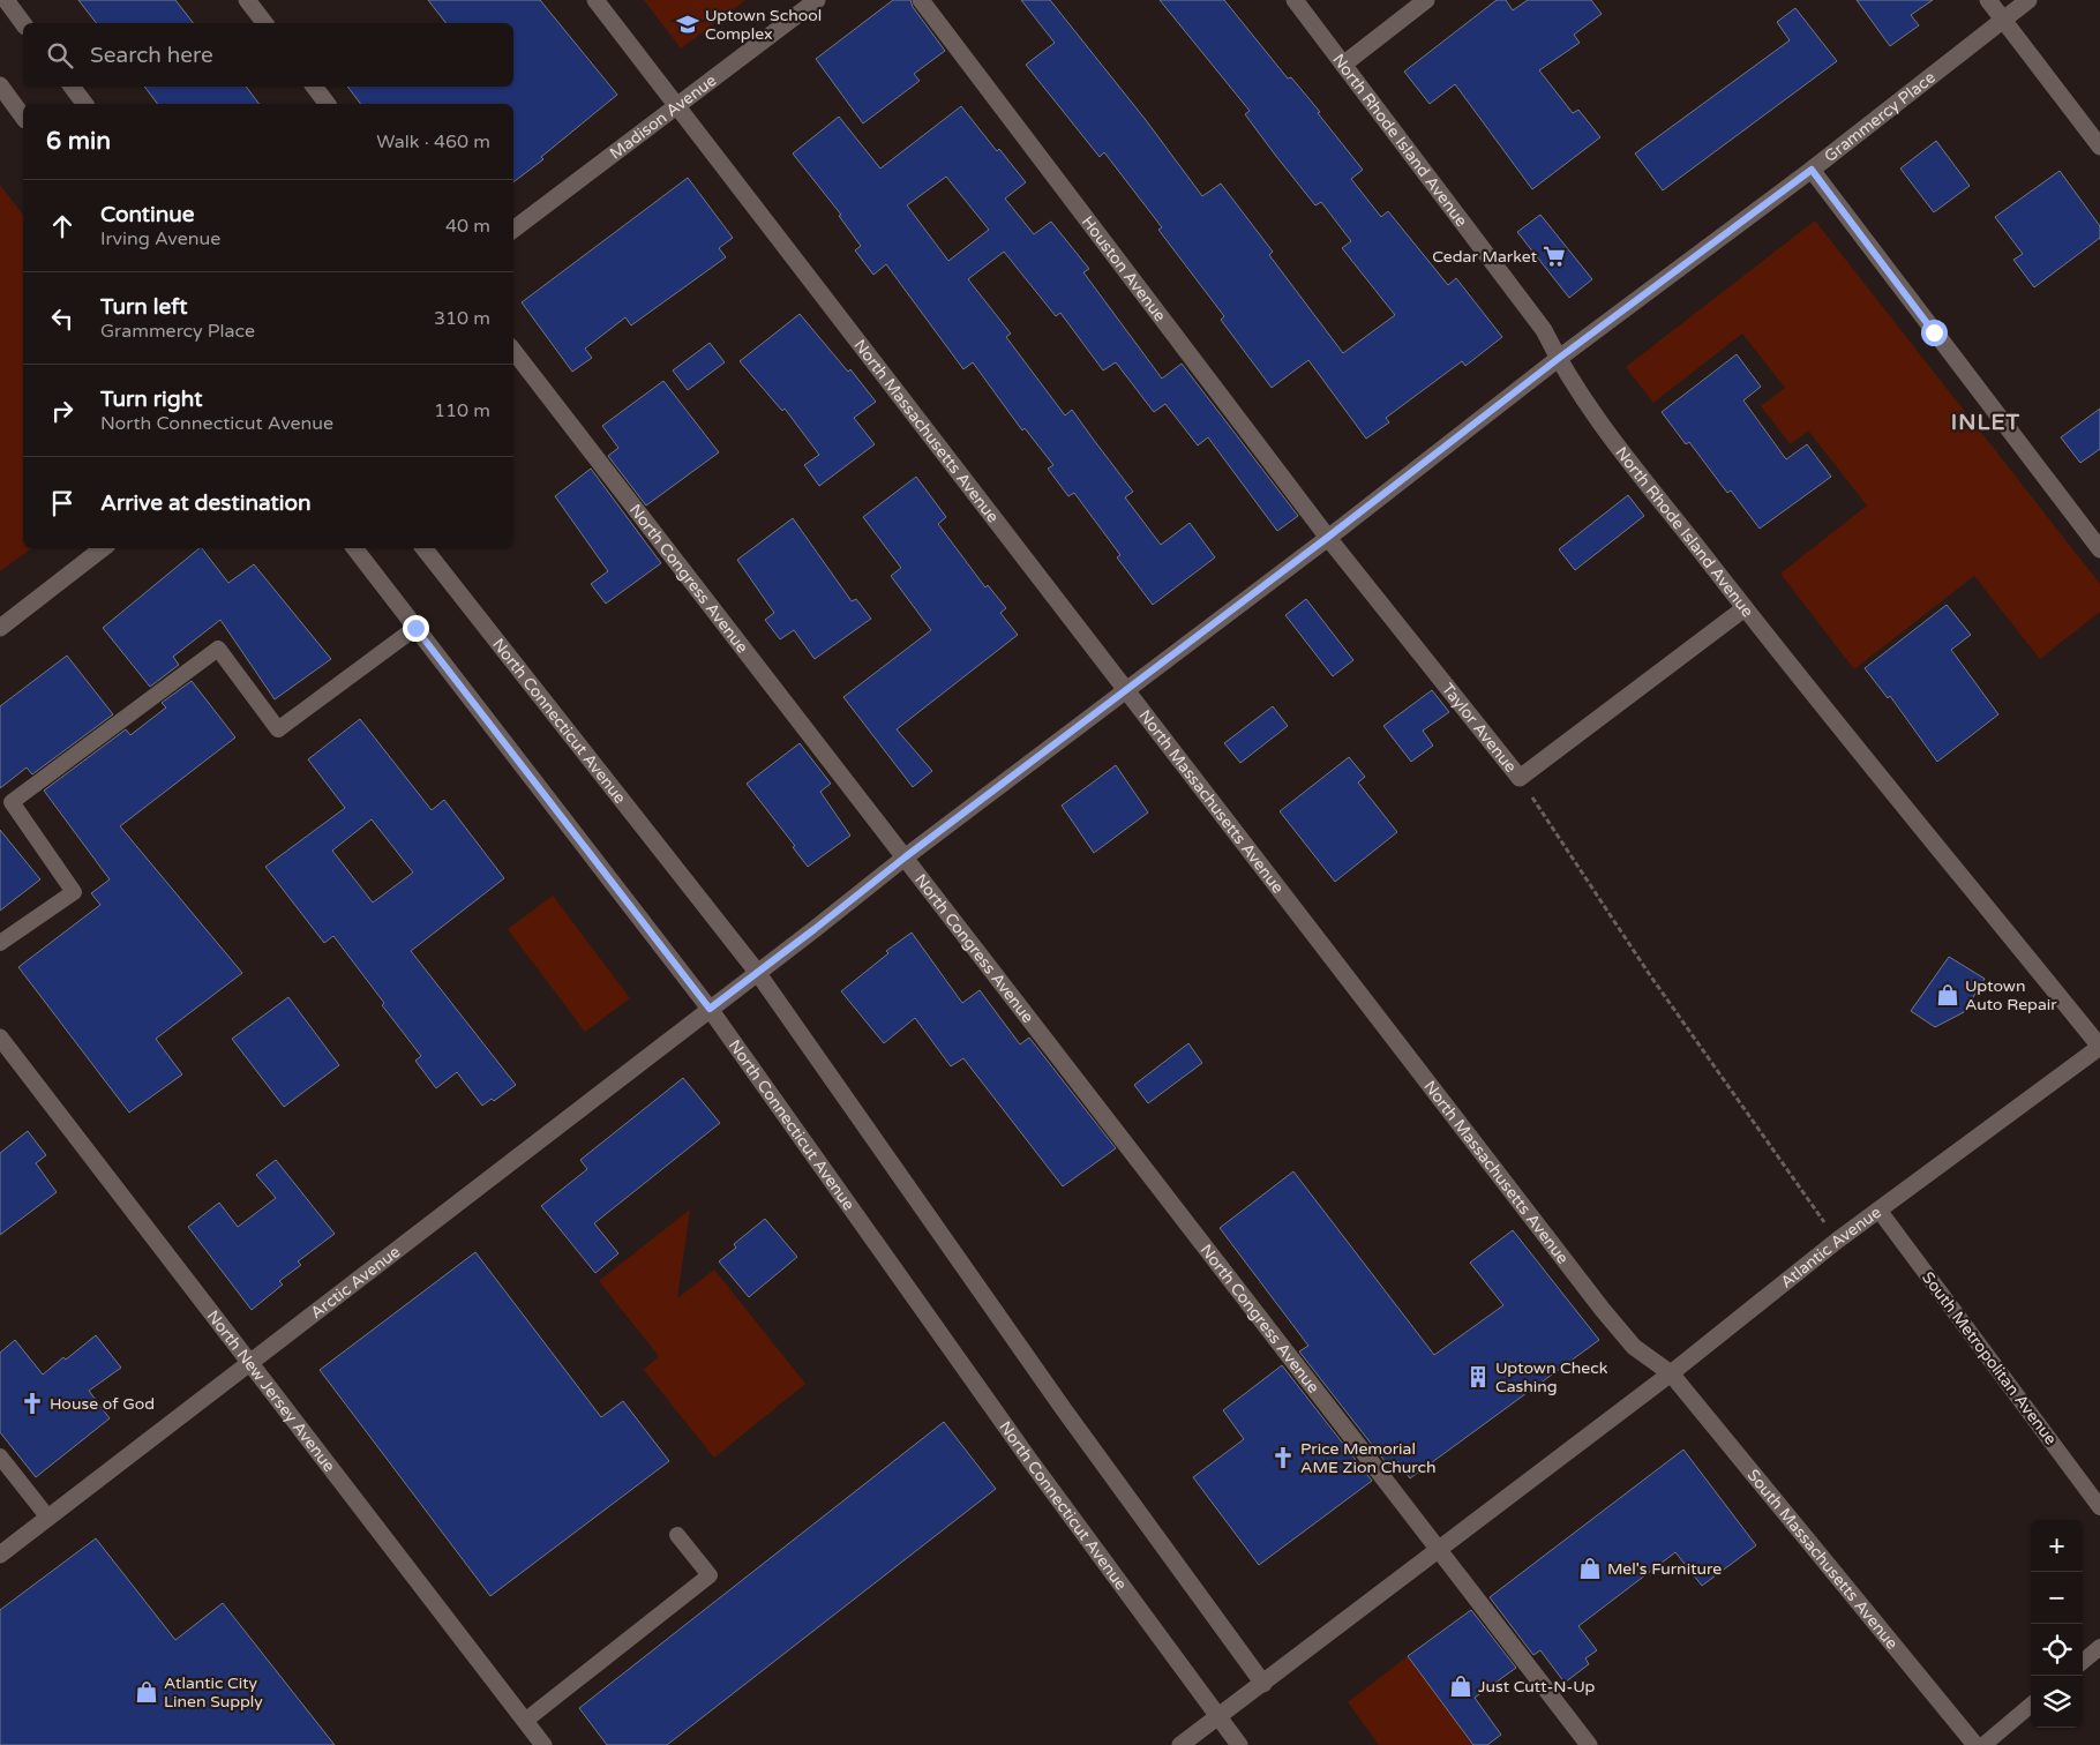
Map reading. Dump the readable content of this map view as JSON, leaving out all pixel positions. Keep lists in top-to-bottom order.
{
  "streets": {
    "street": [
      "Madison Avenue",
      "Grammercy Place",
      "North Rhode Island Avenue",
      "Houston Avenue",
      "North Massachusetts Avenue",
      "North Congress Avenue",
      "North Connecticut Avenue",
      "Taylor Avenue",
      "Atlantic Avenue",
      "Arctic Avenue",
      "North New Jersey Avenue",
      "South Massachusetts Avenue"
    ],
    "lane": ["South Metropolitan Avenue"]
  },
  "crossings": [
    ["Madison Avenue", "North Massachusetts Avenue"],
    ["Grammercy Place", "North Rhode Island Avenue"],
    ["Grammercy Place", "Houston Avenue"],
    ["Grammercy Place", "North Massachusetts Avenue"],
    ["Grammercy Place", "North Congress Avenue"],
    ["Grammercy Place", "North Connecticut Avenue"],
    ["Grammercy Place", "Taylor Avenue"],
    ["Grammercy Place", "Arctic Avenue"],
    ["North Rhode Island Avenue", "Taylor Avenue"],
    ["North Rhode Island Avenue", "Atlantic Avenue"],
    ["Houston Avenue", "Taylor Avenue"],
    ["North Massachusetts Avenue", "Atlantic Avenue"],
    ["North Massachusetts Avenue", "South Massachusetts Avenue"],
    ["North Congress Avenue", "Atlantic Avenue"],
    ["North Connecticut Avenue", "Atlantic Avenue"],
    ["North Connecticut Avenue", "Arctic Avenue"],
    ["Atlantic Avenue", "South Metropolitan Avenue"],
    ["Atlantic Avenue", "South Massachusetts Avenue"],
    ["Arctic Avenue", "North New Jersey Avenue"]
  ],
  "districts": ["INLET"],
  "places": {
    "school or university": ["Uptown School Complex"],
    "supermarket": ["Cedar Market"],
    "shop": [
      "Uptown Auto Repair",
      "Mel's Furniture",
      "Just Cutt-N-Up",
      "Atlantic City Linen Supply"
    ],
    "building": ["Uptown Check Cashing"],
    "church": ["House of God", "Price Memorial AME Zion Church"]
  },
  "page": {
    "search": "Search here",
    "heading": ["6 min", "Walk · 460 m"],
    "list": [
      ["Continue", "Irving Avenue", "40 m"],
      ["Turn left", "Grammercy Place", "310 m"],
      ["Turn right", "North Connecticut Avenue", "110 m"],
      "Arrive at destination"
    ],
    "map_buttons": ["+", "−"]
  }
}
